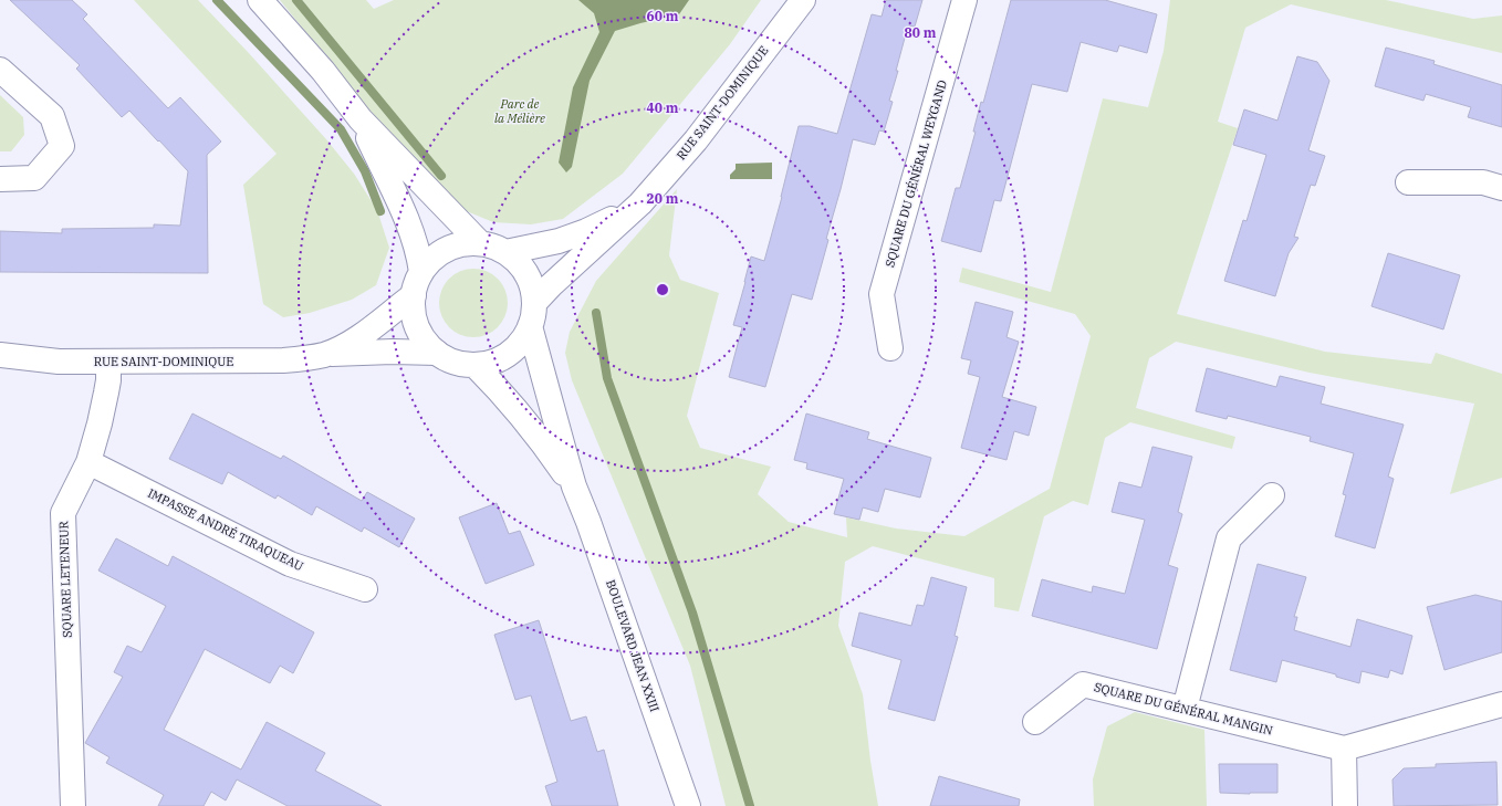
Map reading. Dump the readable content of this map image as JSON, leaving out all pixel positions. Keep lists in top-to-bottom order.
{
  "streets": {
    "street": [
      "RUE SAINT-DOMINIQUE",
      "SQUARE DU GÉNÉRAL WEYGAND",
      "IMPASSE ANDRÉ TIRAQUEAU",
      "SQUARE LETENEUR",
      "BOULEVARD JEAN XXIII",
      "SQUARE DU GÉNÉRAL MANGIN"
    ]
  },
  "crossings": [
    ["RUE SAINT-DOMINIQUE", "SQUARE LETENEUR"],
    ["IMPASSE ANDRÉ TIRAQUEAU", "SQUARE LETENEUR"]
  ],
  "parks": ["Parc de la Mélière"],
  "rings": [
    "60 m",
    "80 m",
    "40 m",
    "20 m"
  ]
}
